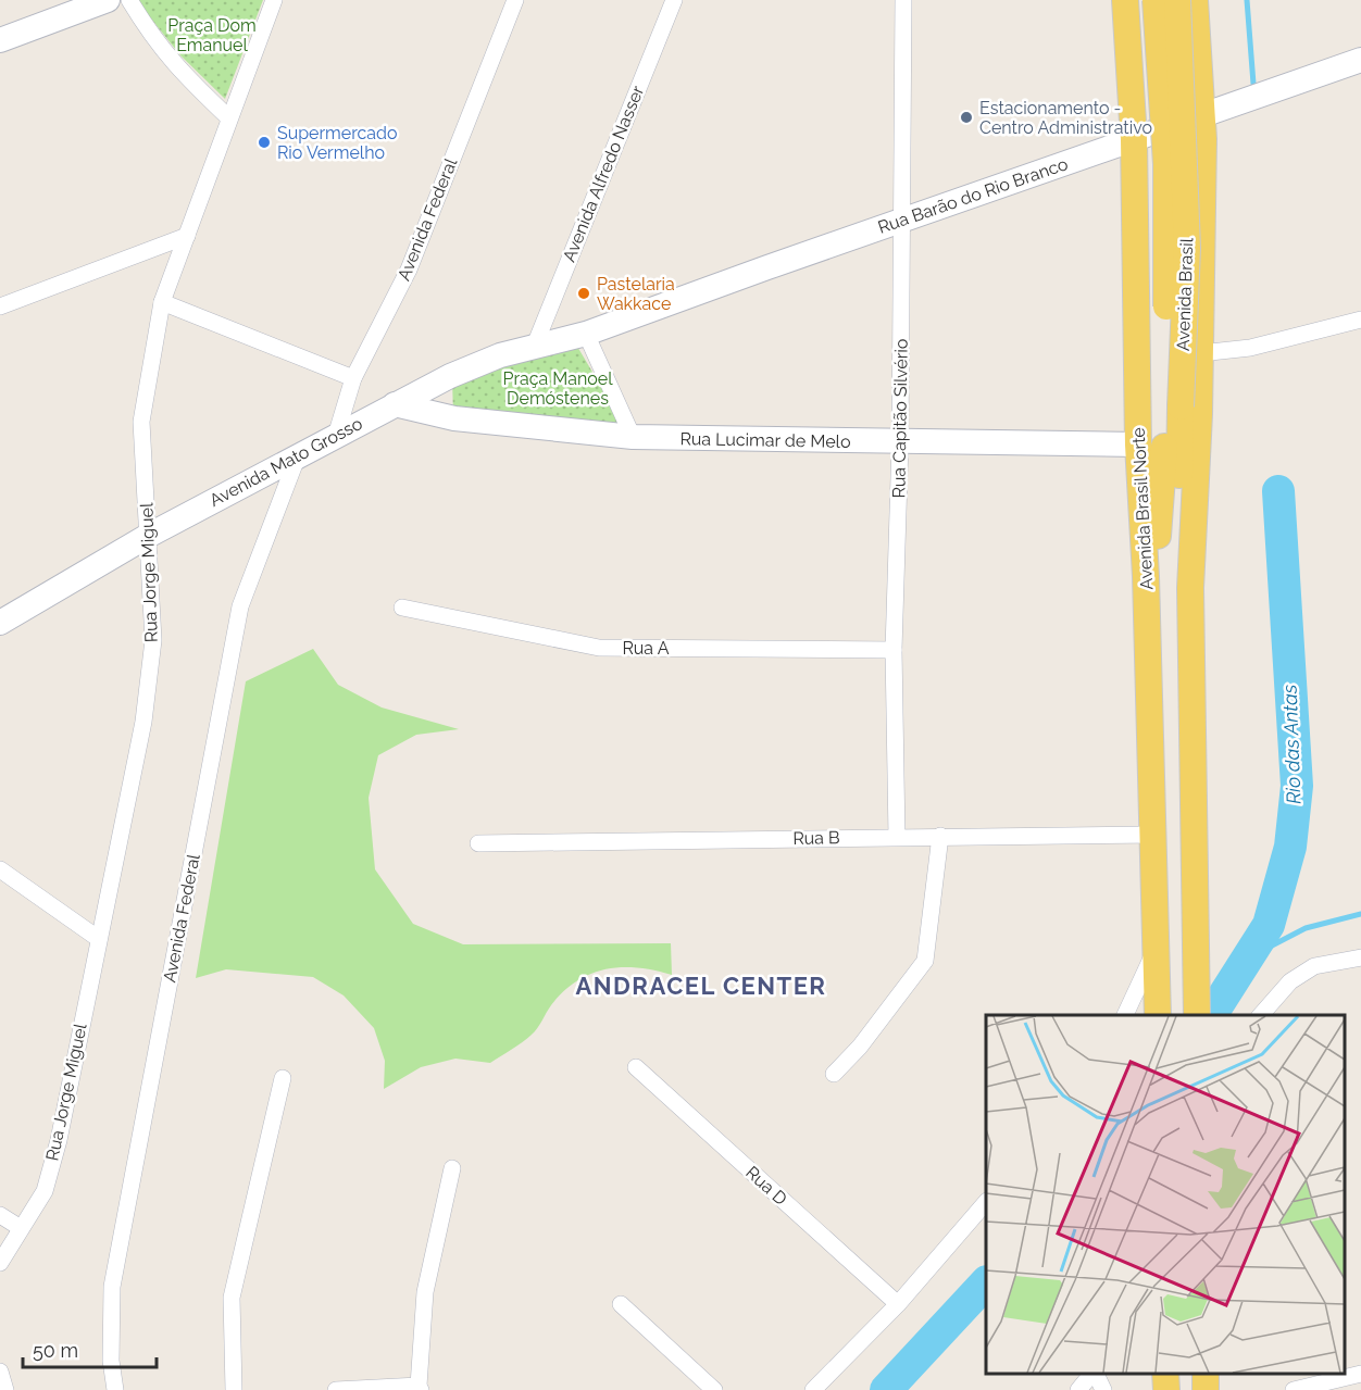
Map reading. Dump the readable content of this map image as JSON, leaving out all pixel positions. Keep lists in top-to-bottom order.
{
  "streets": {
    "main road": [
      "Rua Barão do Rio Branco",
      "Avenida Brasil",
      "Rua Lucimar de Melo",
      "Avenida Mato Grosso",
      "Avenida Brasil Norte"
    ],
    "street": [
      "Avenida Alfredo Nasser",
      "Avenida Federal",
      "Rua Capitão Silvério",
      "Rua Jorge Miguel",
      "Rua A",
      "Rua B",
      "Rua D"
    ]
  },
  "crossings": [
    ["Avenida Alfredo Nasser", "Avenida Mato Grosso"],
    ["Rua Barão do Rio Branco", "Rua Capitão Silvério"],
    ["Rua Barão do Rio Branco", "Avenida Mato Grosso"],
    ["Rua Barão do Rio Branco", "Avenida Brasil Norte"],
    ["Avenida Federal", "Avenida Mato Grosso"],
    ["Avenida Brasil", "Avenida Brasil Norte"],
    ["Rua Capitão Silvério", "Rua Lucimar de Melo"],
    ["Rua Capitão Silvério", "Rua A"],
    ["Rua Capitão Silvério", "Rua B"],
    ["Rua Lucimar de Melo", "Avenida Mato Grosso"],
    ["Rua Lucimar de Melo", "Avenida Brasil Norte"],
    ["Avenida Mato Grosso", "Rua Jorge Miguel"],
    ["Avenida Brasil Norte", "Rua B"]
  ],
  "districts": ["ANDRACEL CENTER"],
  "water": ["Rio das Antas"],
  "parks": ["Praça Dom Emanuel", "Praça Manoel Demóstenes"],
  "places": ["Estacionamento - Centro Administrativo", "Supermercado Rio Vermelho", "Pastelaria Wakkace"],
  "scale_bar": "50 m"
}
